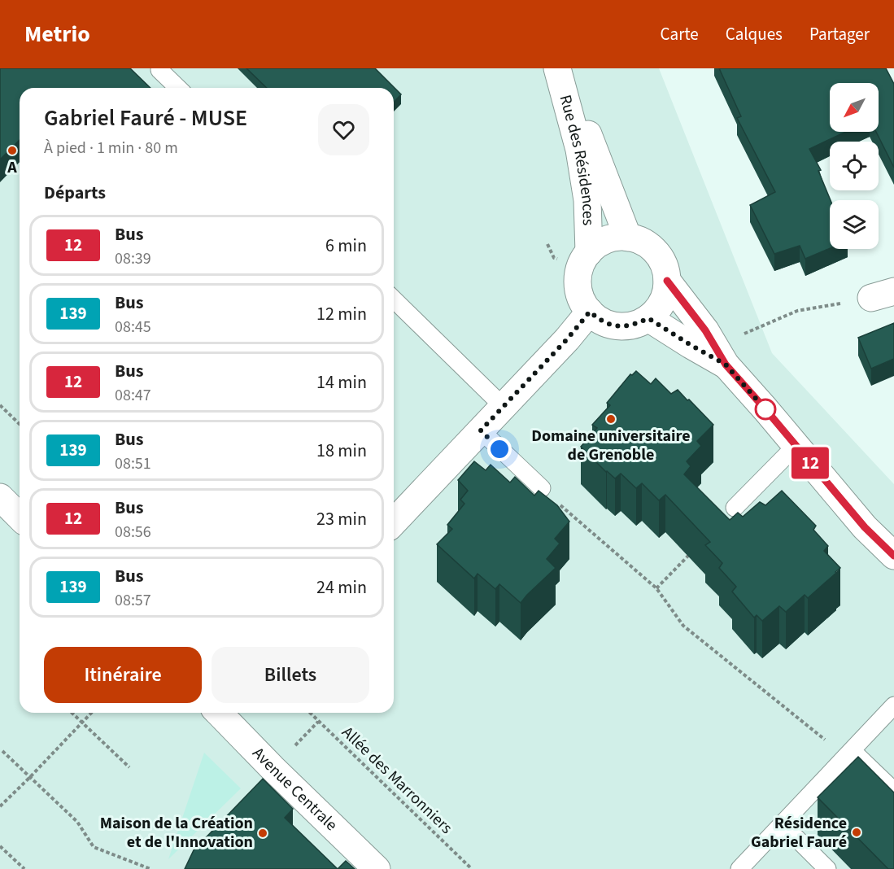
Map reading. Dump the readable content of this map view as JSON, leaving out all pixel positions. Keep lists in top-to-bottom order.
{
  "streets": {
    "street": ["Rue des Résidences", "Avenue Centrale"],
    "path": ["Allée des Marronniers"]
  },
  "places": [
    "A",
    "Domaine universitaire de Grenoble",
    "Résidence Gabriel Fauré",
    "Maison de la Création et de l'Innovation"
  ],
  "lines": ["bus line 12"],
  "north": "bottom left",
  "page": {
    "header": "Metrio",
    "nav": ["Carte", "Calques", "Partager"],
    "on_map": "12",
    "heading": [
      ["Gabriel Fauré - MUSE", "À pied · 1 min · 80 m"],
      "Départs"
    ],
    "list": [
      {
        "mark": "12",
        "name": "Bus",
        "note": "08:39",
        "value": "6 min"
      },
      {
        "mark": "139",
        "name": "Bus",
        "note": "08:45",
        "value": "12 min"
      },
      {
        "mark": "12",
        "name": "Bus",
        "note": "08:47",
        "value": "14 min"
      },
      {
        "mark": "139",
        "name": "Bus",
        "note": "08:51",
        "value": "18 min"
      },
      {
        "mark": "12",
        "name": "Bus",
        "note": "08:56",
        "value": "23 min"
      },
      {
        "mark": "139",
        "name": "Bus",
        "note": "08:57",
        "value": "24 min"
      }
    ],
    "buttons": ["Itinéraire", "Billets"]
  }
}
